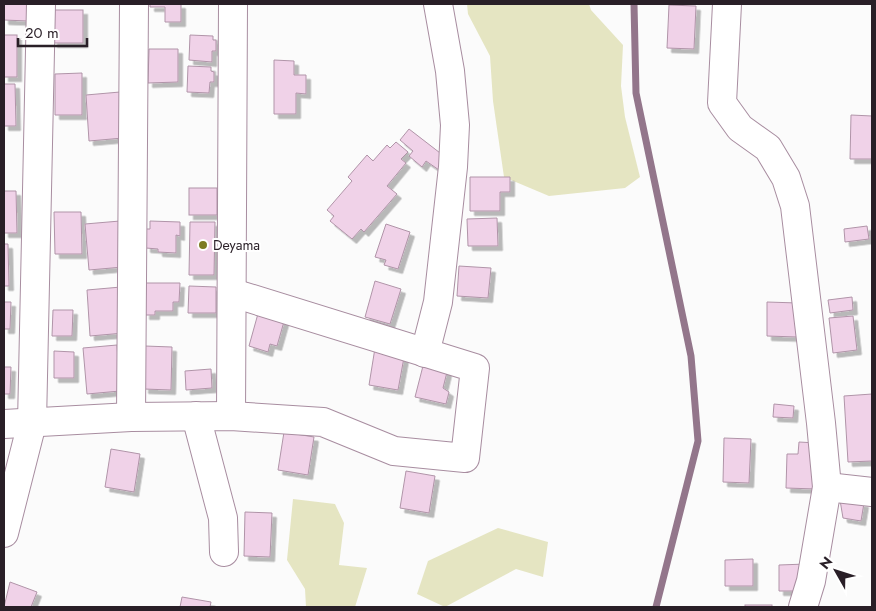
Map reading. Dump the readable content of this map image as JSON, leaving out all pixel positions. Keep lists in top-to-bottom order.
{
  "places": ["Deyama"],
  "scale_bar": "20 m",
  "north": "top left"
}
